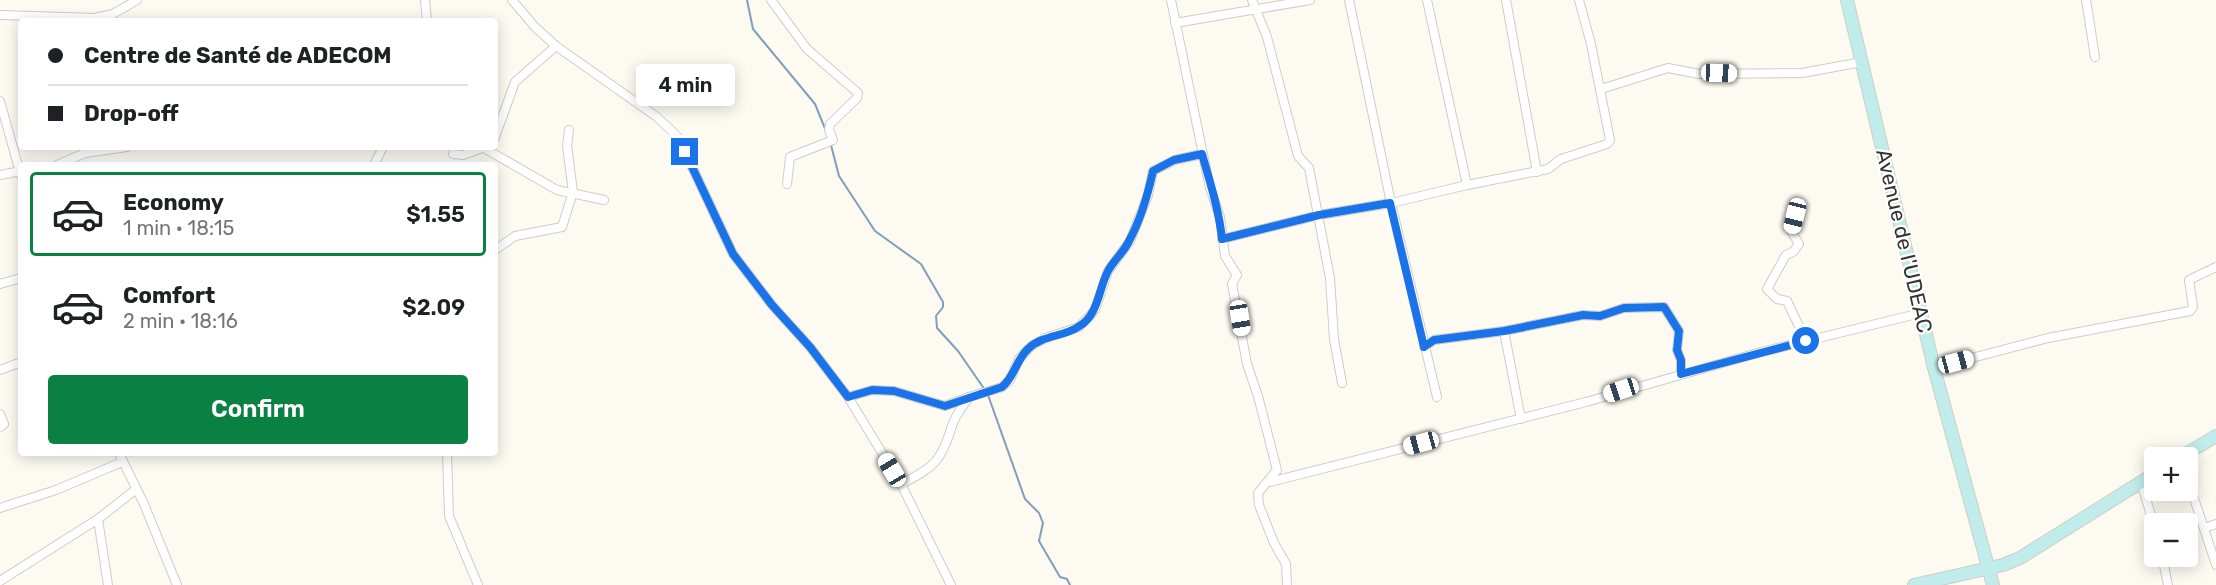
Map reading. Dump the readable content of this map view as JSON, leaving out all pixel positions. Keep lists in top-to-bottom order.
{
  "streets": {
    "main road": ["Avenue de I'UDEAC"]
  },
  "page": {
    "banner": ["Centre de Santé de ADECOM", "Drop-off"],
    "bubble": "4 min",
    "list": [
      {
        "name": "Economy",
        "note": "1 min · 18:15",
        "value": "$1.55"
      },
      {
        "name": "Comfort",
        "note": "2 min · 18:16",
        "value": "$2.09"
      }
    ],
    "buttons": "Confirm",
    "map_buttons": ["+", "−"]
  }
}
